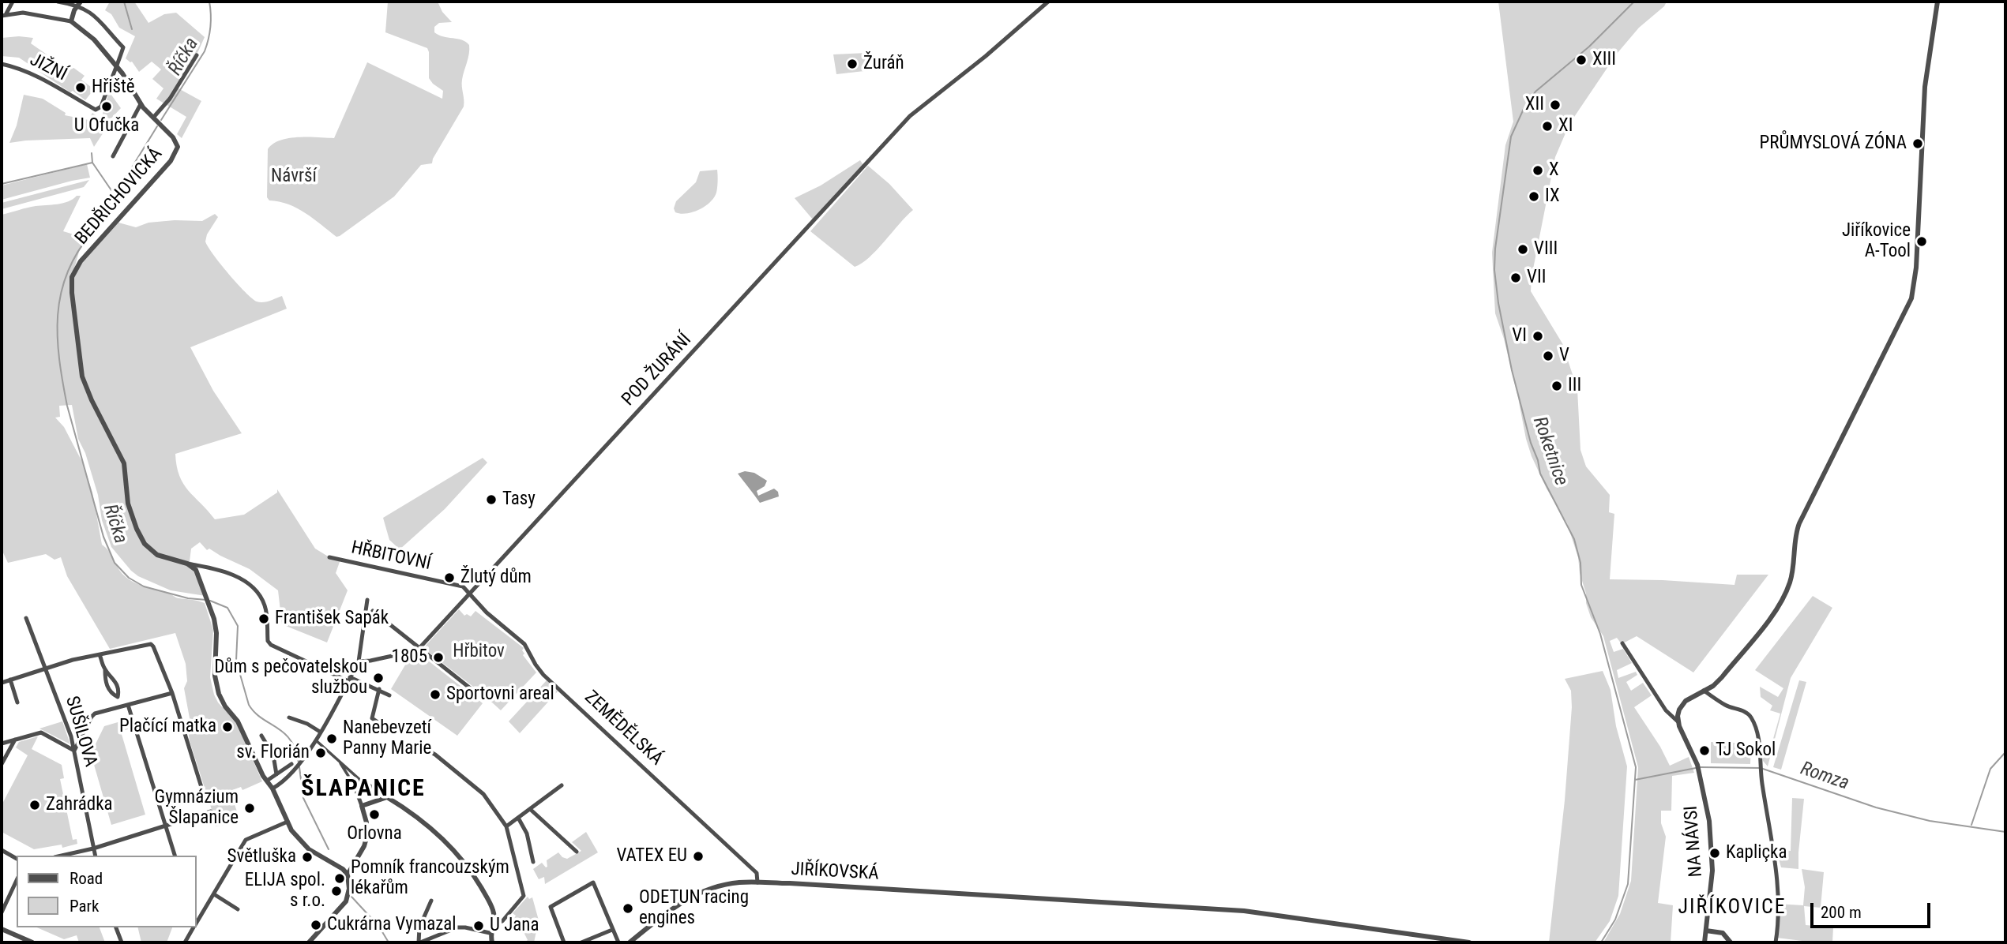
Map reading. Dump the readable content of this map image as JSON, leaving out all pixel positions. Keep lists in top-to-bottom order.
{
  "streets": {
    "street": [
      "JIŽNÍ",
      "BEDŘICHOVICKÁ",
      "POD ŽURÁNÍ",
      "HŘBITOVNÍ",
      "ZEMĚDĚLSKÁ",
      "SUŠILOVA",
      "NA NÁVSI",
      "JIŘÍKOVSKÁ"
    ]
  },
  "crossings": [
    ["POD ŽURÁNÍ", "HŘBITOVNÍ"],
    ["POD ŽURÁNÍ", "ZEMĚDĚLSKÁ"],
    ["HŘBITOVNÍ", "ZEMĚDĚLSKÁ"],
    ["ZEMĚDĚLSKÁ", "JIŘÍKOVSKÁ"]
  ],
  "districts": ["ŠLAPANICE", "JIŘÍKOVICE"],
  "water": ["Říčka", "Roketnice", "Romza"],
  "parks": ["Návrší", "Hřbitov"],
  "places": [
    "XIII",
    "Žuráň",
    "Hřiště",
    "XII",
    "U Ofučka",
    "XI",
    "PRŮMYSLOVÁ ZÓNA",
    "X",
    "IX",
    "Jiříkovice A-Tool",
    "VIII",
    "VII",
    "VI",
    "V",
    "III",
    "Tasy",
    "Žlutý dům",
    "František Sapák",
    "1805",
    "Dům s pečovatelskou službou",
    "Sportovni areal",
    "Plačící matka",
    "Nanebevzetí Panny Marie",
    "TJ Sokol",
    "sv. Florián",
    "Zahrádka",
    "Gymnázium Šlapanice",
    "Orlovna",
    "Kapliçka",
    "VATEX EU",
    "Světluška",
    "Pomník francouzským lékařům",
    "ELIJA spol. s r.o.",
    "ODETUN racing engines",
    "Cukrárna Vymazal",
    "U Jana"
  ],
  "legend": ["Road", "Park"],
  "scale_bar": "200 m"
}
